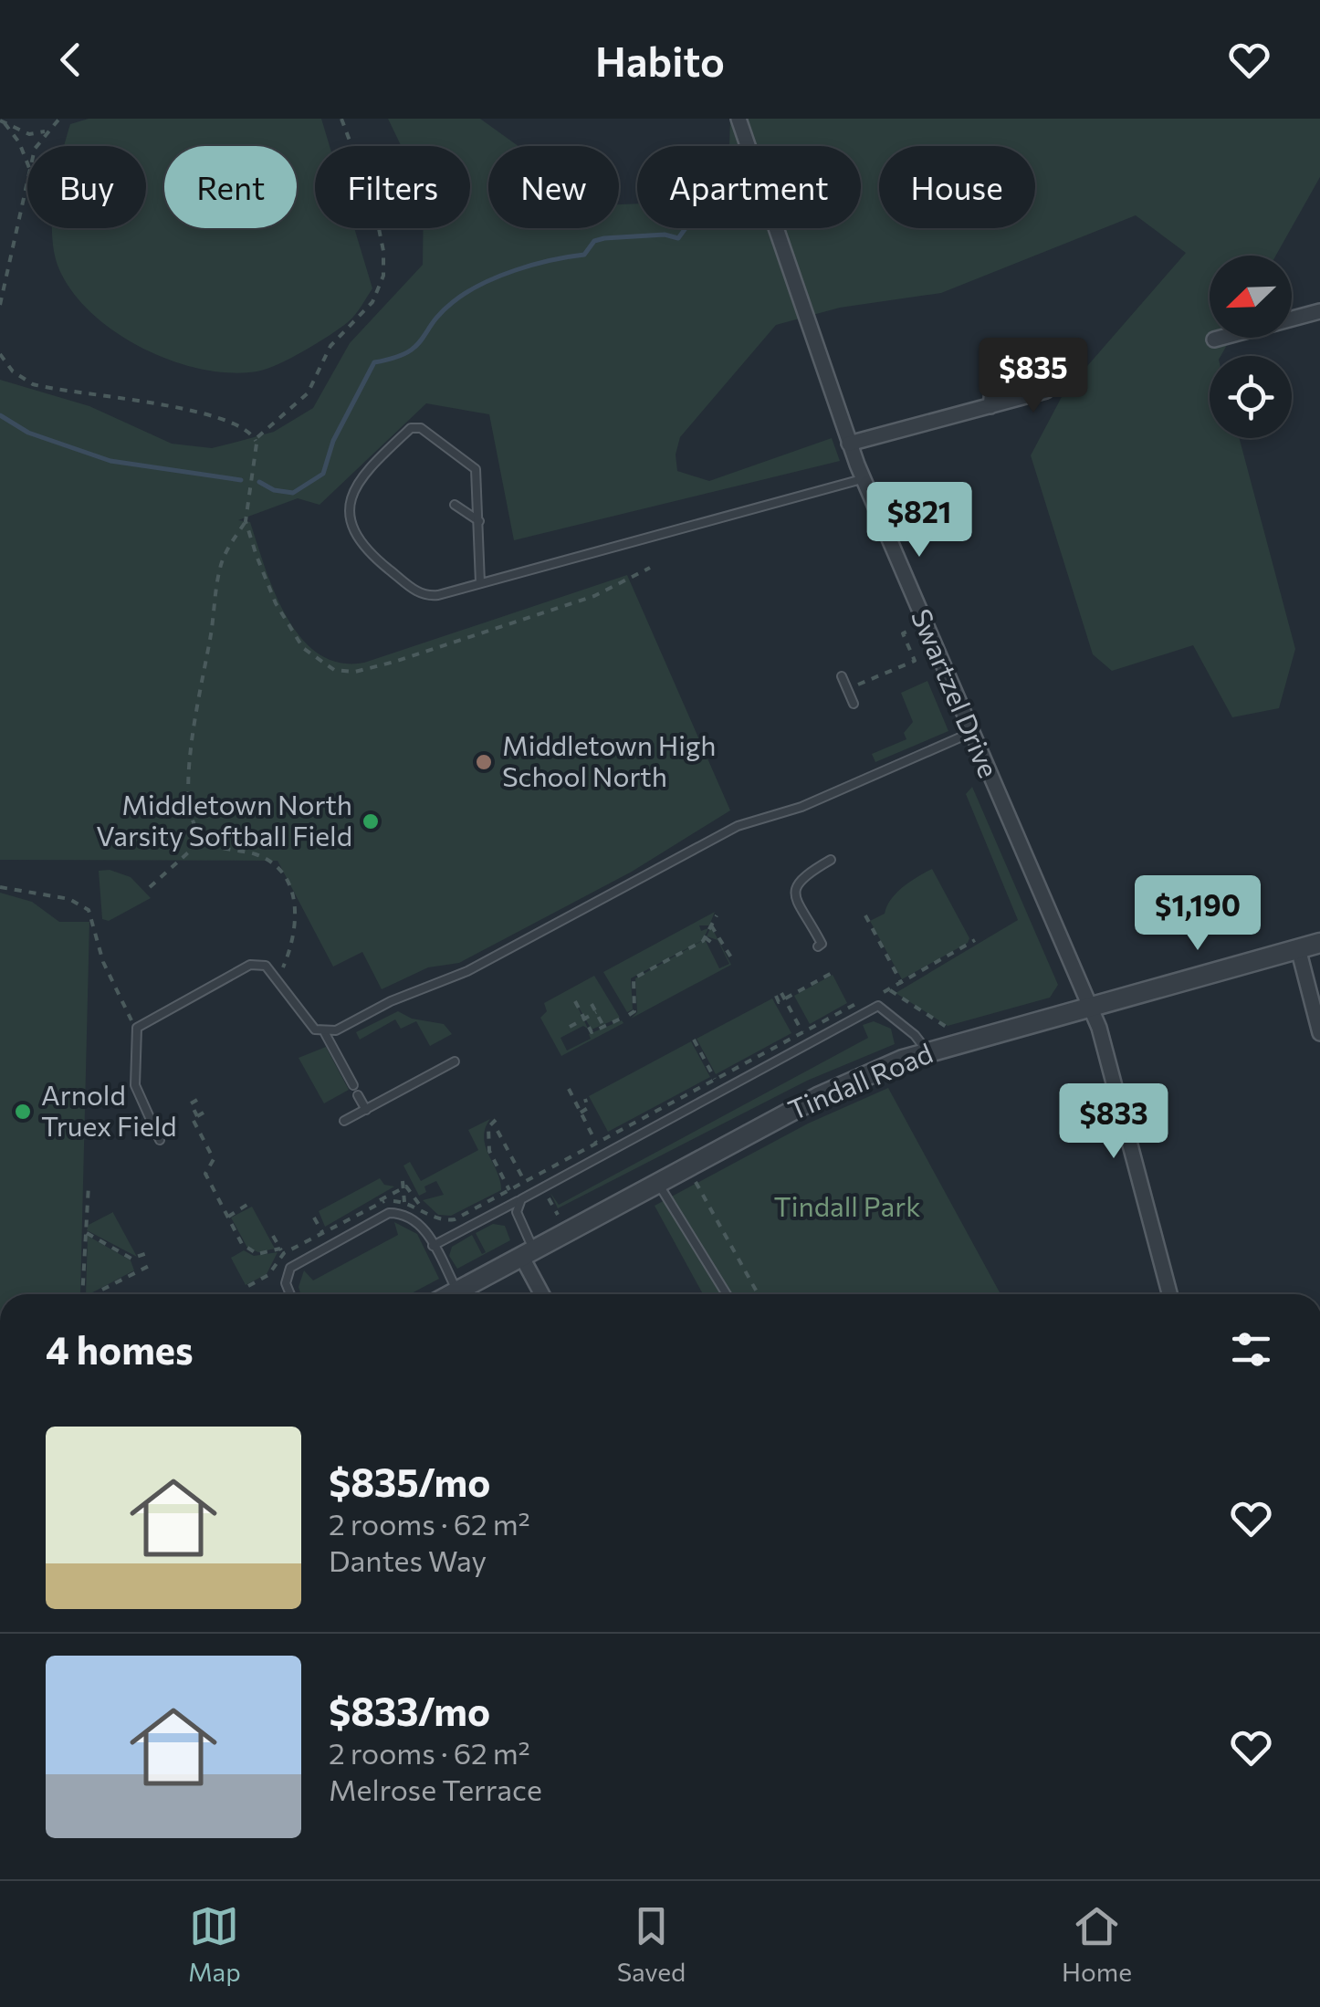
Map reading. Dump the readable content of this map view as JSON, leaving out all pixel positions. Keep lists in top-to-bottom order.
{
  "streets": {
    "street": ["Swartzel Drive", "Tindall Road"]
  },
  "crossings": [
    ["Swartzel Drive", "Tindall Road"]
  ],
  "parks": ["Tindall Park"],
  "places": ["Middletown High School North", "Middletown North Varsity Softball Field", "Arnold Truex Field"],
  "north": "bottom left",
  "page": {
    "header": "Habito",
    "chip": [
      "Buy",
      "Rent",
      "Filters",
      "New",
      "Apartment",
      "House"
    ],
    "price": [
      "$835",
      "$821",
      "$1,190",
      "$833"
    ],
    "heading": "4 homes",
    "list": [
      {
        "name": "$835/mo",
        "note": "2 rooms · 62 m² · Dantes Way"
      },
      {
        "name": "$833/mo",
        "note": "2 rooms · 62 m² · Melrose Terrace"
      }
    ],
    "tabs": ["Map", "Saved", "Home"]
  }
}
